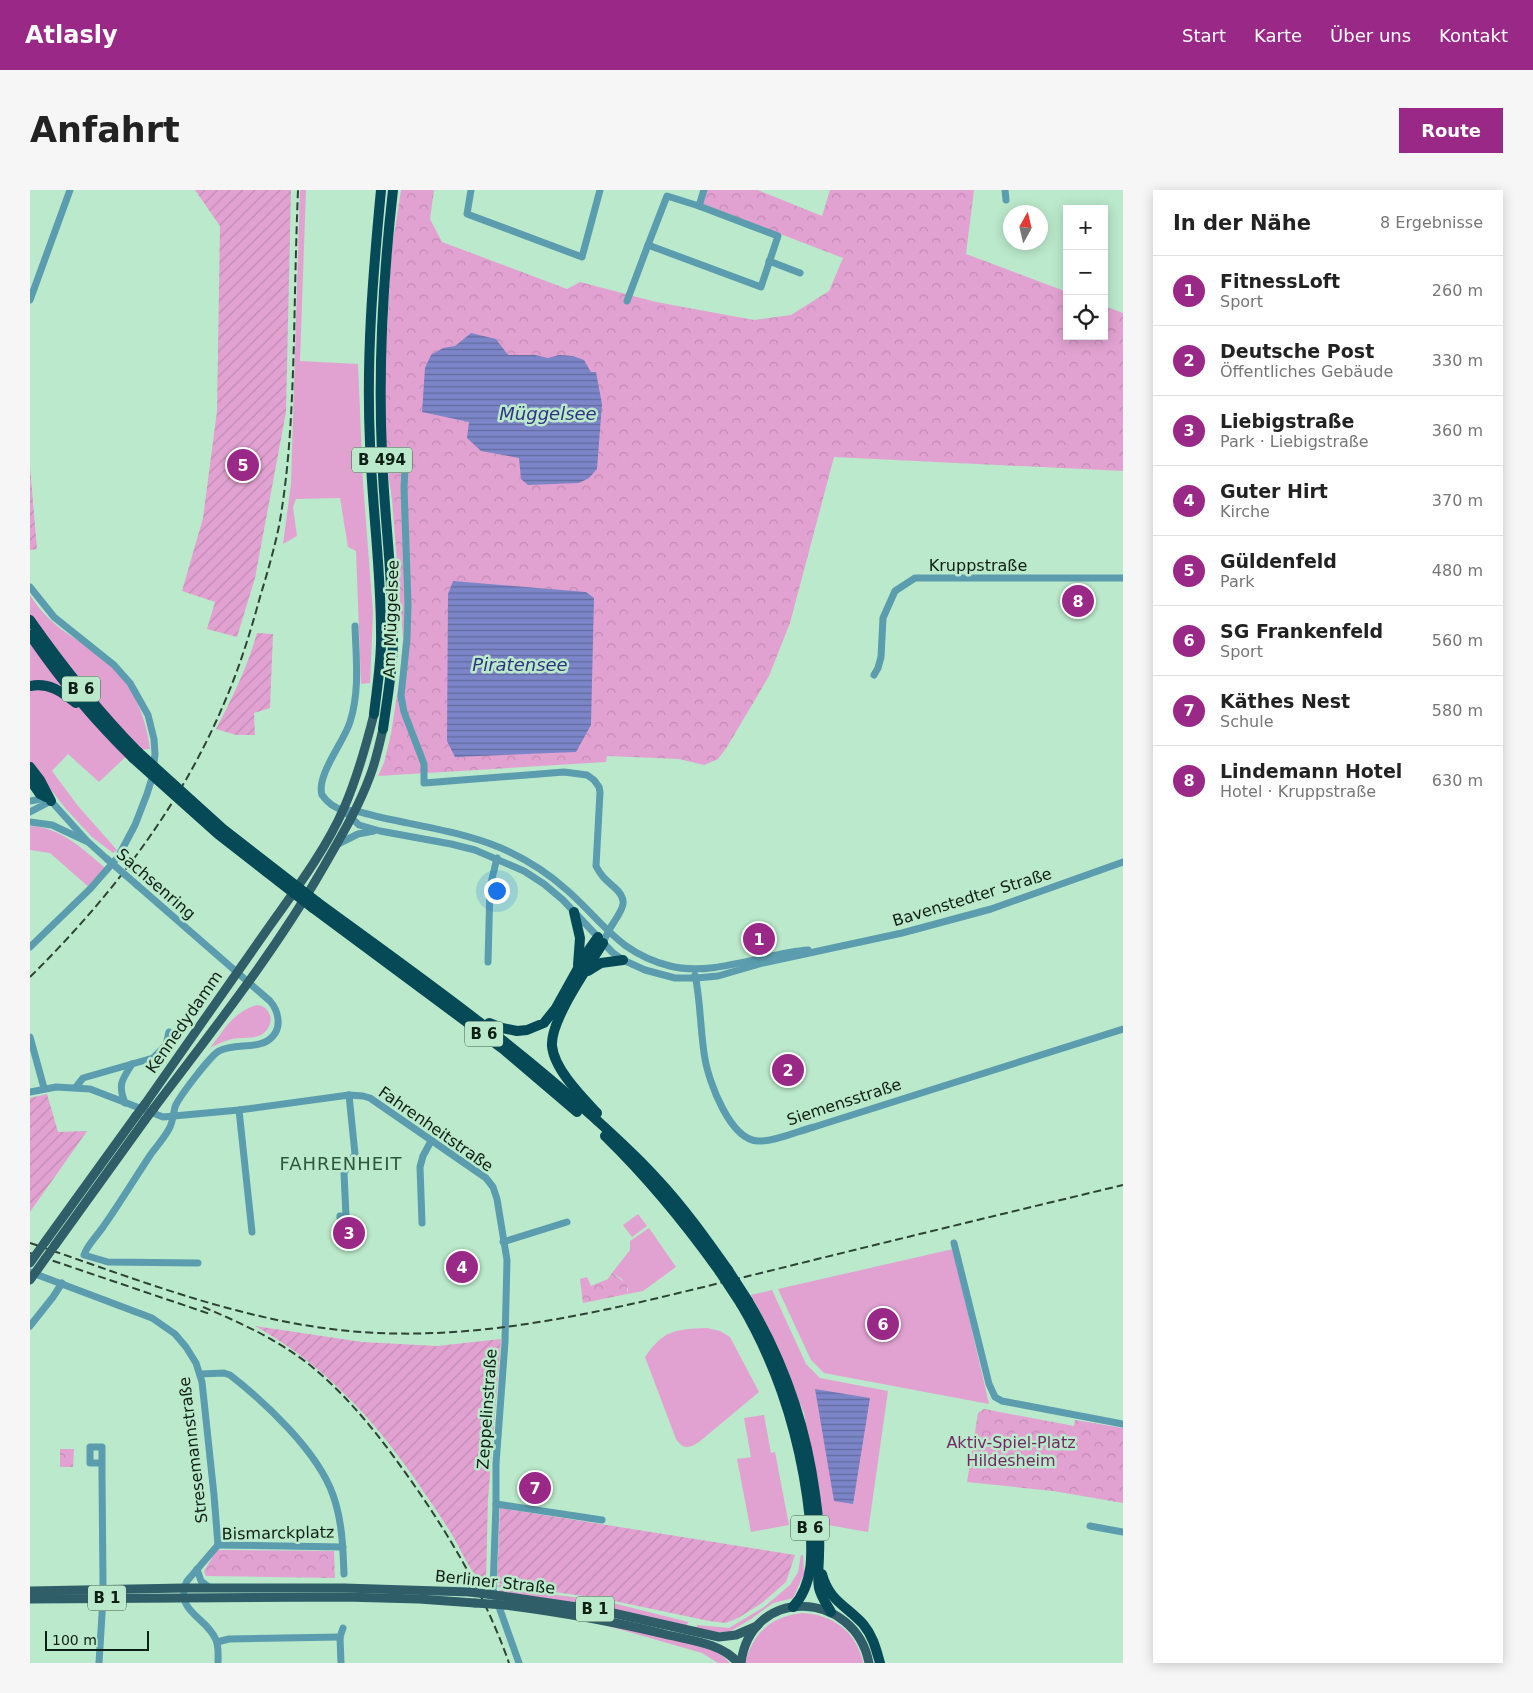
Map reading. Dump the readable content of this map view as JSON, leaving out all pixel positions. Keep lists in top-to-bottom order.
{
  "streets": {
    "highway": ["B 494", "B 6"],
    "main road": ["Kennedydamm", "Berliner Straße", "B 1"],
    "street": [
      "Kruppstraße",
      "Am Müggelsee",
      "Sachsenring",
      "Bavenstedter Straße",
      "Siemensstraße",
      "Fahrenheitstraße",
      "Zeppelinstraße",
      "Stresemannstraße",
      "Bismarckplatz"
    ]
  },
  "crossings": [
    ["B 494", "Bavenstedter Straße"],
    ["B 494", "Kennedydamm"],
    ["Am Müggelsee", "Bavenstedter Straße"],
    ["Sachsenring", "Kennedydamm"],
    ["Sachsenring", "Fahrenheitstraße"],
    ["Bavenstedter Straße", "Kennedydamm"],
    ["Bavenstedter Straße", "Siemensstraße"],
    ["Fahrenheitstraße", "Zeppelinstraße"],
    ["Stresemannstraße", "Bismarckplatz"],
    ["Bismarckplatz", "B 1"],
    ["Berliner Straße", "B 1"]
  ],
  "districts": ["FAHRENHEIT"],
  "water": ["Müggelsee", "Piratensee"],
  "parks": ["Aktiv-Spiel-Platz Hildesheim"],
  "scale_bar": "100 m",
  "north": "top",
  "page": {
    "header": "Atlasly",
    "nav": [
      "Start",
      "Karte",
      "Über uns",
      "Kontakt"
    ],
    "buttons": "Route",
    "title": "Anfahrt",
    "heading": ["In der Nähe", "8 Ergebnisse"],
    "map_buttons": ["+", "−"],
    "list": [
      {
        "mark": "1",
        "name": "FitnessLoft",
        "note": "Sport",
        "value": "260 m"
      },
      {
        "mark": "2",
        "name": "Deutsche Post",
        "note": "Öffentliches Gebäude",
        "value": "330 m"
      },
      {
        "mark": "3",
        "name": "Liebigstraße",
        "note": "Park · Liebigstraße",
        "value": "360 m"
      },
      {
        "mark": "4",
        "name": "Guter Hirt",
        "note": "Kirche",
        "value": "370 m"
      },
      {
        "mark": "5",
        "name": "Güldenfeld",
        "note": "Park",
        "value": "480 m"
      },
      {
        "mark": "6",
        "name": "SG Frankenfeld",
        "note": "Sport",
        "value": "560 m"
      },
      {
        "mark": "7",
        "name": "Käthes Nest",
        "note": "Schule",
        "value": "580 m"
      },
      {
        "mark": "8",
        "name": "Lindemann Hotel",
        "note": "Hotel · Kruppstraße",
        "value": "630 m"
      }
    ],
    "pins": [
      "5",
      "8",
      "1",
      "2",
      "3",
      "4",
      "6",
      "7"
    ],
    "scale": "100 m"
  }
}
